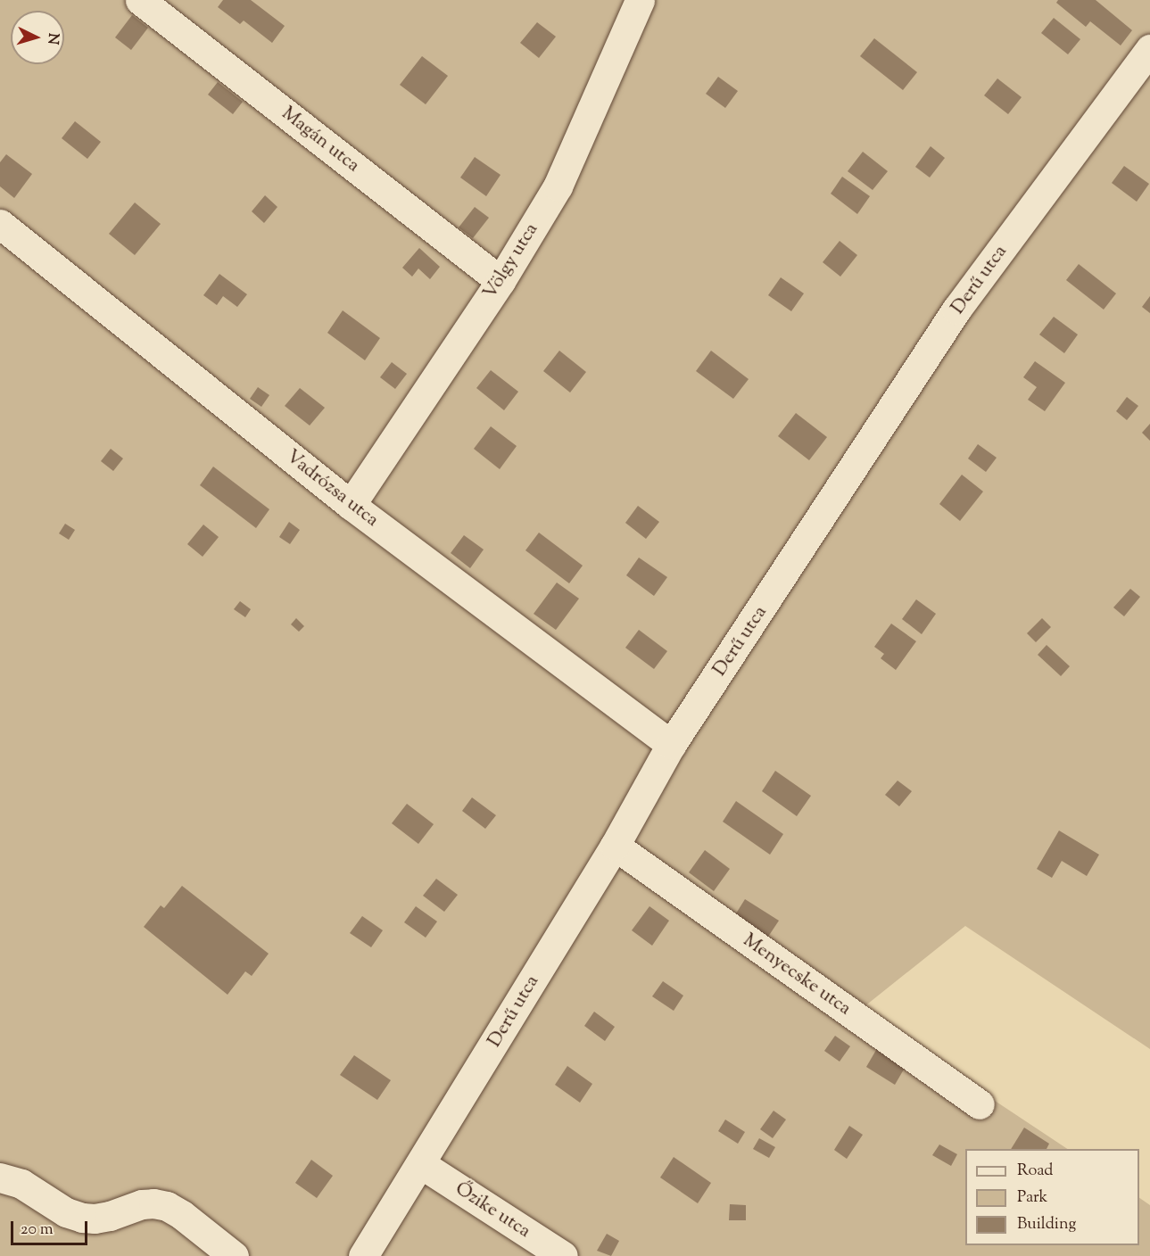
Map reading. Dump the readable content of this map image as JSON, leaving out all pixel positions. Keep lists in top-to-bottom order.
{
  "streets": {
    "street": [
      "Magán utca",
      "Völgy utca",
      "Derű utca",
      "Vadrózsa utca",
      "Menyecske utca",
      "Őzike utca"
    ]
  },
  "crossings": [
    ["Magán utca", "Völgy utca"],
    ["Völgy utca", "Vadrózsa utca"],
    ["Derű utca", "Vadrózsa utca"],
    ["Derű utca", "Menyecske utca"],
    ["Derű utca", "Őzike utca"]
  ],
  "legend": ["Road", "Park", "Building"],
  "scale_bar": "20 m",
  "north": "right"
}
